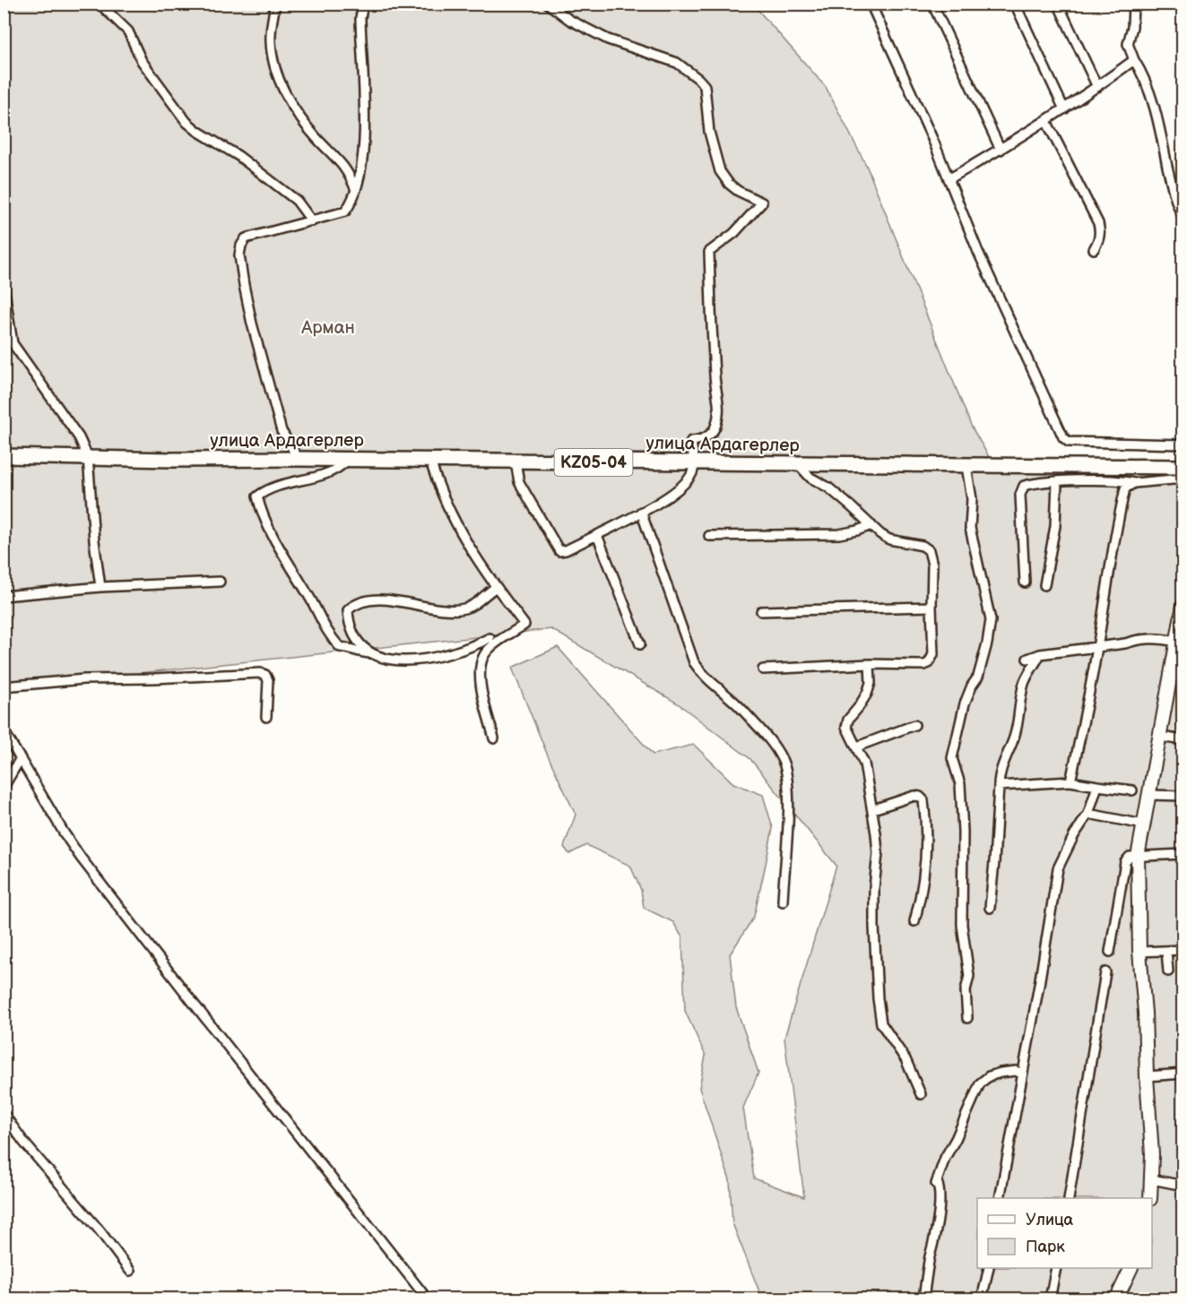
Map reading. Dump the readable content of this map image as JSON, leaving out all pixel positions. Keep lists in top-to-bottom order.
{
  "streets": {
    "main road": ["улица Ардагерлер", "KZ05-04"]
  },
  "parks": ["Арман"],
  "legend": ["Улица", "Парк"]
}
